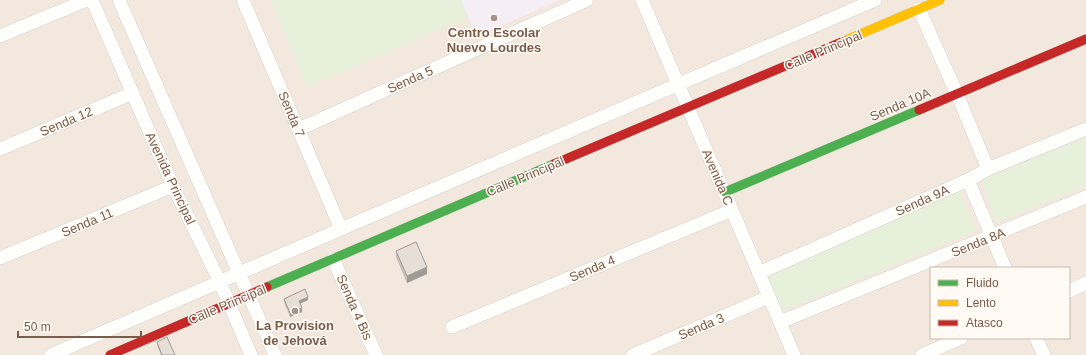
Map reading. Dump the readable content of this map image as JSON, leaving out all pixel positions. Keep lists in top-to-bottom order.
{
  "streets": {
    "street": [
      "Calle Principal",
      "Senda 5",
      "Senda 10A",
      "Senda 7",
      "Senda 12",
      "Avenida C",
      "Avenida Principal",
      "Senda 9A",
      "Senda 11",
      "Senda 8A",
      "Senda 4",
      "Senda 4 Bis",
      "Senda 3"
    ]
  },
  "crossings": [
    ["Calle Principal", "Senda 7"],
    ["Calle Principal", "Avenida C"],
    ["Calle Principal", "Avenida Principal"],
    ["Calle Principal", "Senda 4 Bis"],
    ["Senda 5", "Senda 7"],
    ["Senda 10A", "Avenida C"],
    ["Senda 12", "Avenida Principal"],
    ["Avenida C", "Senda 9A"],
    ["Avenida C", "Senda 8A"],
    ["Avenida C", "Senda 4"],
    ["Avenida C", "Senda 3"],
    ["Avenida Principal", "Senda 11"]
  ],
  "places": ["Centro Escolar Nuevo Lourdes", "La Provision de Jehová"],
  "legend": ["Fluido", "Lento", "Atasco"],
  "scale_bar": "50 m"
}
